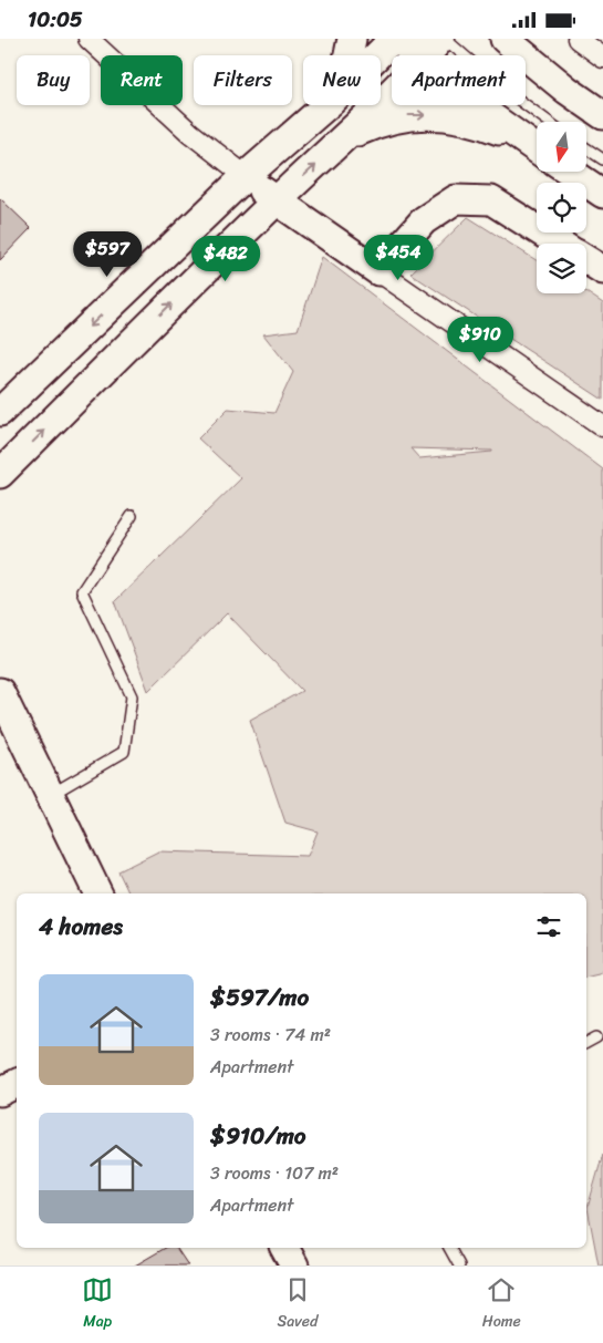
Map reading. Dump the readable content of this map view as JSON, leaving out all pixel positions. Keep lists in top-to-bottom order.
{
  "north": "bottom",
  "page": {
    "status": "10:05",
    "chip": [
      "Buy",
      "Rent",
      "Filters",
      "New",
      "Apartment"
    ],
    "price": [
      "$597",
      "$454",
      "$482",
      "$910"
    ],
    "heading": "4 homes",
    "list": [
      {
        "name": "$597/mo",
        "note": "3 rooms · 74 m² · Apartment"
      },
      {
        "name": "$910/mo",
        "note": "3 rooms · 107 m² · Apartment"
      }
    ],
    "tabs": ["Map", "Saved", "Home"]
  }
}
